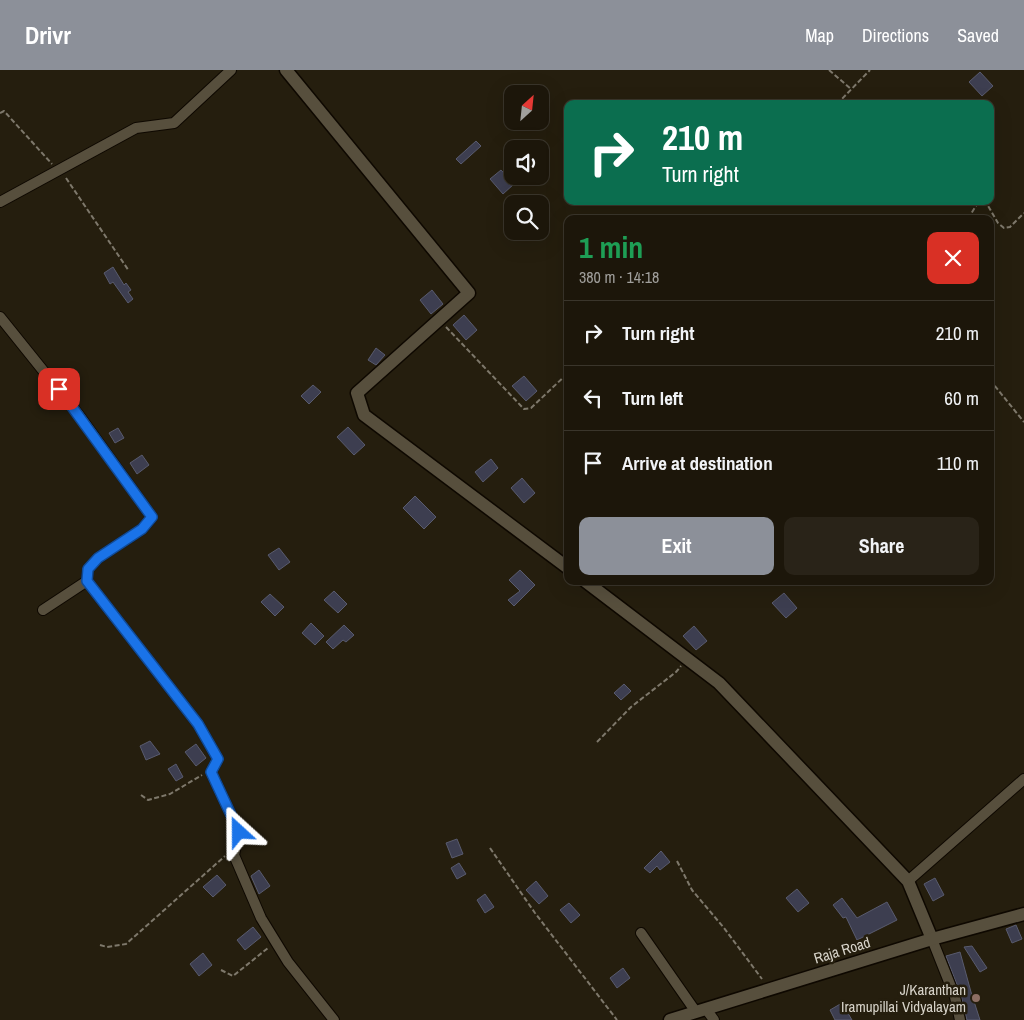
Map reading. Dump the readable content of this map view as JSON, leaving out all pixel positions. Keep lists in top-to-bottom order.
{
  "streets": {
    "street": ["Raja Road"]
  },
  "places": ["J/Karanthan Iramupillai Vidyalayam"],
  "north": "top right",
  "page": {
    "header": "Drivr",
    "nav": ["Map", "Directions", "Saved"],
    "turn": ["210 m", "Turn right"],
    "heading": ["1 min", "380 m · 14:18"],
    "list": [
      {
        "name": "Turn right",
        "value": "210 m"
      },
      {
        "name": "Turn left",
        "value": "60 m"
      },
      {
        "name": "Arrive at destination",
        "value": "110 m"
      }
    ],
    "buttons": ["Exit", "Share"]
  }
}
